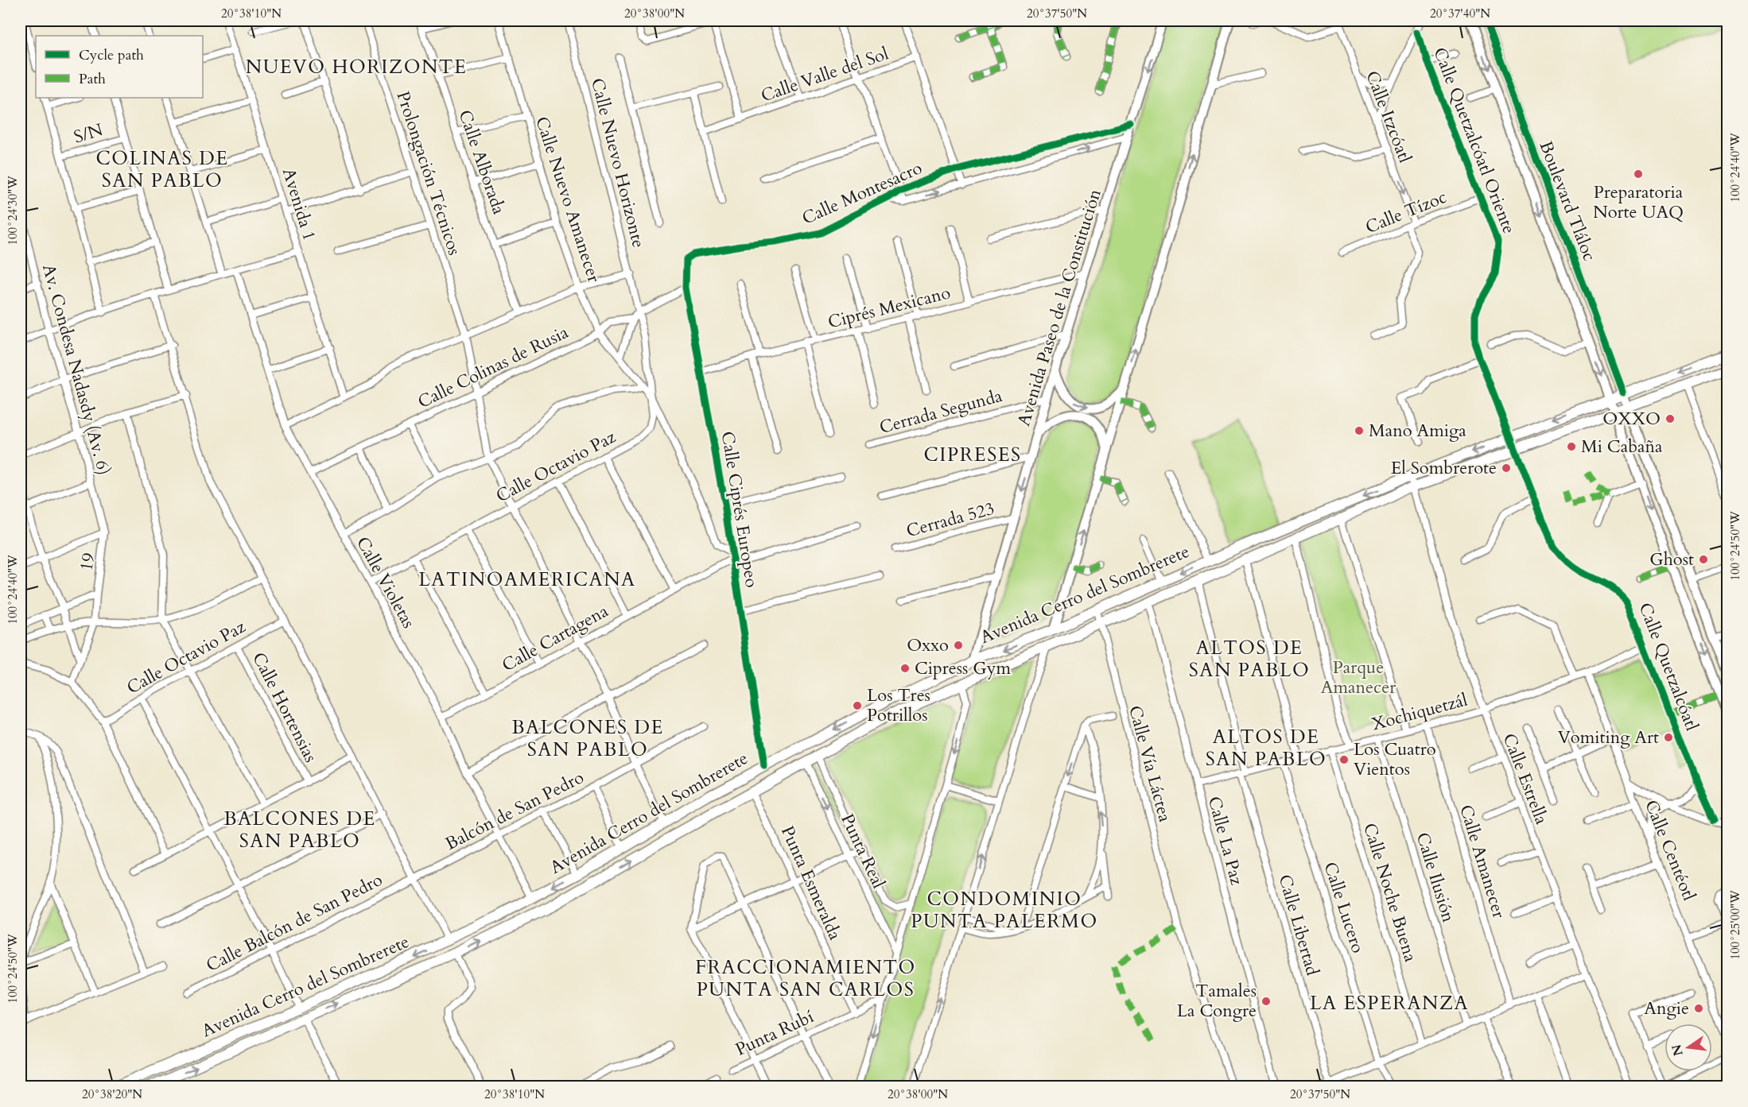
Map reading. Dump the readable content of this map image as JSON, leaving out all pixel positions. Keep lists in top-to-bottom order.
{
  "streets": {
    "main road": ["Avenida Cerro del Sombrerete"],
    "street": [
      "Calle Valle del Sol",
      "Calle Itzcóatl",
      "S/N",
      "Calle Quetzalcóatl Oriente",
      "Calle Alborada",
      "Calle Nuevo Horizonte",
      "Prolongación Técnicos",
      "Calle Montesacro",
      "Calle Nuevo Amanecer",
      "Boulevard Tláloc",
      "Avenida 1",
      "Calle Tízoc",
      "Ciprés Mexicano",
      "Avenida Paseo de la Constitución",
      "Calle Colinas de Rusia",
      "Av. Condesa Nadasdy (Av. 6)",
      "Cerrada Segunda",
      "Calle Octavio Paz",
      "Calle Ciprés Europeo",
      "Cerrada 523",
      "19",
      "Calle Violetas",
      "Calle Cartagena",
      "Calle Quetzalcóatl",
      "Calle Hortensias",
      "Xochiquetzál",
      "Calle Vía Láctea",
      "Calle Estrella",
      "Balcón de San Pedro",
      "Calle La Paz",
      "Calle Centéotl",
      "Punta Real",
      "Calle Amanecer",
      "Calle Ilusión",
      "Punta Esmeralda",
      "Calle Noche Buena",
      "Calle Lucero",
      "Calle Balcón de San Pedro",
      "Calle Libertad",
      "Punta Rubí"
    ]
  },
  "crossings": [
    ["Calle Itzcóatl", "Calle Tízoc"],
    ["Calle Quetzalcóatl Oriente", "Calle Tízoc"],
    ["Calle Quetzalcóatl Oriente", "Avenida Cerro del Sombrerete"],
    ["Calle Quetzalcóatl Oriente", "Calle Quetzalcóatl"],
    ["Calle Nuevo Horizonte", "Calle Octavio Paz"],
    ["Prolongación Técnicos", "Calle Colinas de Rusia"],
    ["Prolongación Técnicos", "Calle Octavio Paz"],
    ["Prolongación Técnicos", "Avenida Cerro del Sombrerete"],
    ["Prolongación Técnicos", "Calle Cartagena"],
    ["Prolongación Técnicos", "Balcón de San Pedro"],
    ["Calle Montesacro", "Avenida Paseo de la Constitución"],
    ["Calle Montesacro", "Calle Ciprés Europeo"],
    ["Calle Nuevo Amanecer", "Calle Colinas de Rusia"],
    ["Calle Nuevo Amanecer", "Calle Octavio Paz"],
    ["Boulevard Tláloc", "Avenida Cerro del Sombrerete"],
    ["Ciprés Mexicano", "Avenida Paseo de la Constitución"],
    ["Ciprés Mexicano", "Calle Ciprés Europeo"],
    ["Avenida Paseo de la Constitución", "Cerrada Segunda"],
    ["Avenida Paseo de la Constitución", "Cerrada 523"],
    ["Avenida Paseo de la Constitución", "Avenida Cerro del Sombrerete"],
    ["Calle Colinas de Rusia", "Calle Violetas"],
    ["Av. Condesa Nadasdy (Av. 6)", "19"],
    ["Calle Octavio Paz", "Calle Violetas"],
    ["Calle Octavio Paz", "Calle Hortensias"],
    ["Calle Ciprés Europeo", "Avenida Cerro del Sombrerete"],
    ["Calle Ciprés Europeo", "Calle Cartagena"],
    ["Calle Violetas", "Avenida Cerro del Sombrerete"],
    ["Calle Violetas", "Calle Cartagena"],
    ["Calle Violetas", "Balcón de San Pedro"],
    ["Avenida Cerro del Sombrerete", "Calle Quetzalcóatl"],
    ["Avenida Cerro del Sombrerete", "Calle Vía Láctea"],
    ["Avenida Cerro del Sombrerete", "Calle Estrella"],
    ["Avenida Cerro del Sombrerete", "Calle La Paz"],
    ["Avenida Cerro del Sombrerete", "Punta Real"],
    ["Avenida Cerro del Sombrerete", "Punta Esmeralda"],
    ["Avenida Cerro del Sombrerete", "Calle Libertad"],
    ["Calle Quetzalcóatl", "Xochiquetzál"],
    ["Xochiquetzál", "Calle Estrella"],
    ["Xochiquetzál", "Calle La Paz"],
    ["Xochiquetzál", "Calle Centéotl"],
    ["Xochiquetzál", "Calle Amanecer"],
    ["Xochiquetzál", "Calle Ilusión"],
    ["Xochiquetzál", "Calle Noche Buena"],
    ["Xochiquetzál", "Calle Lucero"],
    ["Xochiquetzál", "Calle Libertad"],
    ["Balcón de San Pedro", "Calle Balcón de San Pedro"],
    ["Punta Esmeralda", "Punta Rubí"]
  ],
  "districts": [
    "NUEVO HORIZONTE",
    "COLINAS DE SAN PABLO",
    "CIPRESES",
    "LATINOAMERICANA",
    "ALTOS DE SAN PABLO",
    "BALCONES DE SAN PABLO",
    "ALTOS DE SAN PABLO",
    "BALCONES DE SAN PABLO",
    "CONDOMINIO PUNTA PALERMO",
    "FRACCIONAMIENTO PUNTA SAN CARLOS",
    "LA ESPERANZA"
  ],
  "parks": ["Parque Amanecer"],
  "places": [
    "Preparatoria Norte UAQ",
    "OXXO",
    "Mano Amiga",
    "Mi Cabaña",
    "El Sombrerote",
    "Ghost",
    "Oxxo",
    "Cipress Gym",
    "Los Tres Potrillos",
    "Vomiting Art",
    "Los Cuatro Vientos",
    "Tamales La Congre",
    "Angie"
  ],
  "legend": ["Cycle path", "Path"],
  "north": "left",
  "coordinates": [
    "20°38'10\"N",
    "20°38'00\"N",
    "20°37'50\"N",
    "20°37'40\"N",
    "100°24'40\"W",
    "100°24'30\"W",
    "100°24'50\"W",
    "100°25'00\"W",
    "20°38'20\"N"
  ]
}
